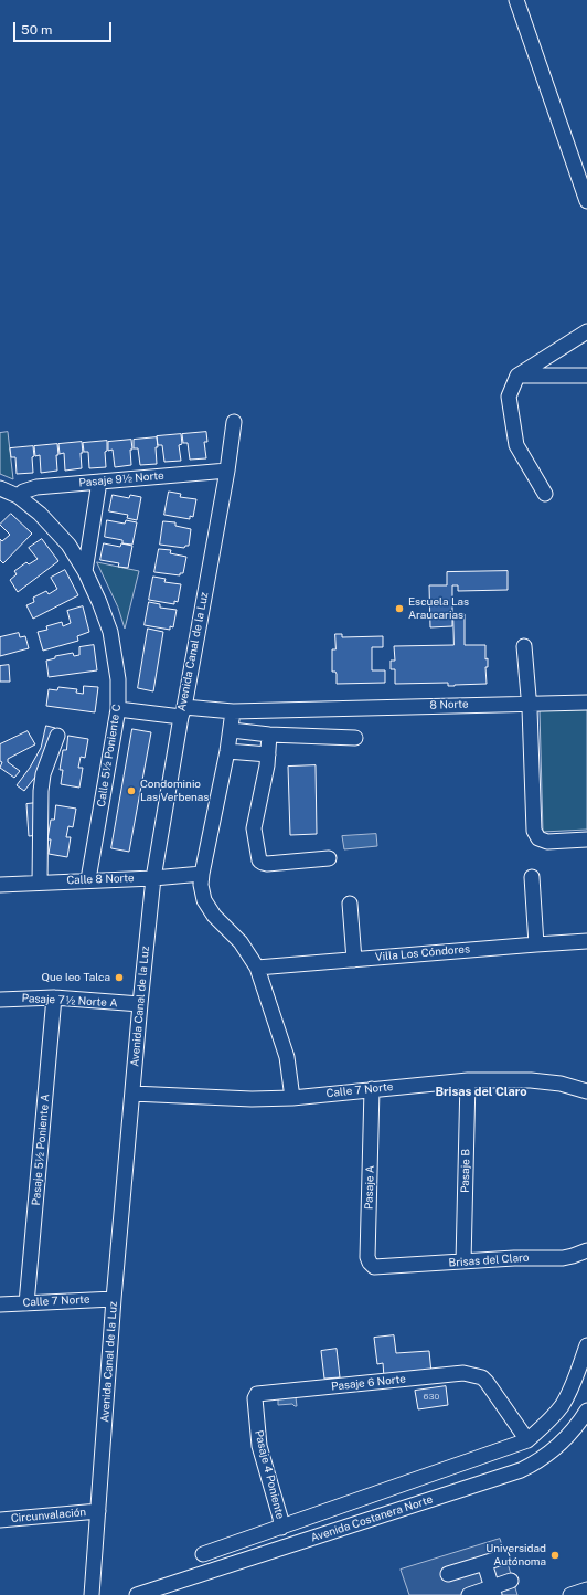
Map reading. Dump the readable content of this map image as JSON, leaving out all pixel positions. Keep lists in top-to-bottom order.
{
  "streets": {
    "street": [
      "Pasaje 9½ Norte",
      "Avenida Canal de la Luz",
      "8 Norte",
      "Calle 5½ Poniente C",
      "Calle 8 Norte",
      "Villa Los Cóndores",
      "Pasaje 7½ Norte A",
      "Calle 7 Norte",
      "Pasaje 5½ Poniente A",
      "Pasaje B",
      "Pasaje A",
      "Brisas del Claro",
      "Pasaje 6 Norte",
      "Pasaje 4 Poniente",
      "Circunvalación",
      "Avenida Costanera Norte"
    ]
  },
  "crossings": [
    ["Pasaje 9½ Norte", "Avenida Canal de la Luz"],
    ["Pasaje 9½ Norte", "Calle 5½ Poniente C"],
    ["Avenida Canal de la Luz", "8 Norte"],
    ["Avenida Canal de la Luz", "Calle 8 Norte"],
    ["Avenida Canal de la Luz", "Pasaje 7½ Norte A"],
    ["Avenida Canal de la Luz", "Calle 7 Norte"],
    ["Avenida Canal de la Luz", "Circunvalación"],
    ["8 Norte", "Calle 5½ Poniente C"],
    ["Calle 5½ Poniente C", "Calle 8 Norte"],
    ["Pasaje 7½ Norte A", "Pasaje 5½ Poniente A"],
    ["Calle 7 Norte", "Pasaje 5½ Poniente A"],
    ["Calle 7 Norte", "Pasaje B"],
    ["Calle 7 Norte", "Pasaje A"],
    ["Pasaje B", "Brisas del Claro"],
    ["Pasaje A", "Brisas del Claro"],
    ["Pasaje 6 Norte", "Pasaje 4 Poniente"],
    ["Pasaje 6 Norte", "Avenida Costanera Norte"],
    ["Pasaje 4 Poniente", "Avenida Costanera Norte"]
  ],
  "districts": ["Brisas del Claro"],
  "places": [
    "Escuela Las Araucarias",
    "Condominio Las Verbenas",
    "Que leo Talca",
    "Universidad Autónoma"
  ],
  "house_numbers": ["630"],
  "scale_bar": "50 m"
}
